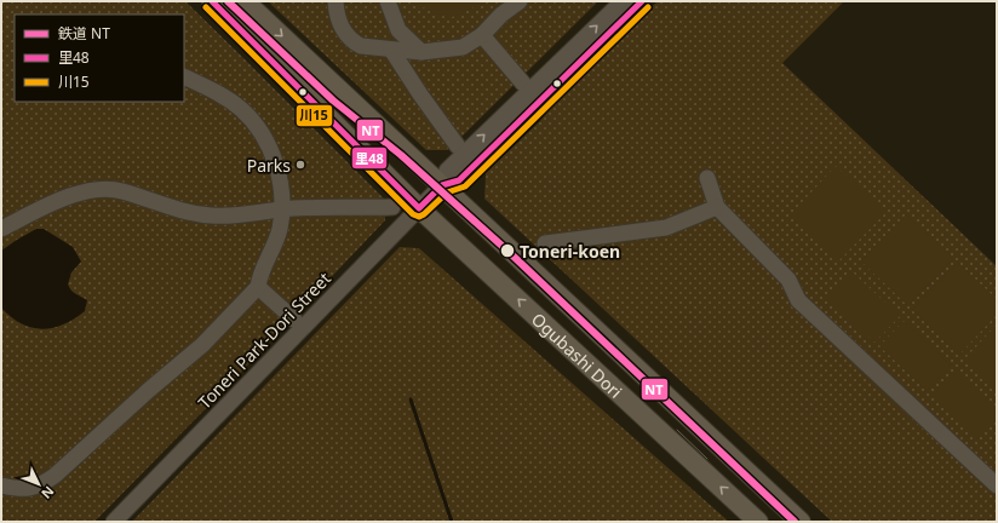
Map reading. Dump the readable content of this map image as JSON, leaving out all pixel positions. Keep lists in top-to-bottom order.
{
  "streets": {
    "main road": ["Ogubashi Dori"],
    "street": ["Toneri Park-Dori Street"]
  },
  "crossings": [
    ["Toneri Park-Dori Street", "Ogubashi Dori"]
  ],
  "places": ["Parks", "Toneri-koen"],
  "lines": ["rail line NT", "transit line 里48", "transit line 川15"],
  "legend": ["鉄道 NT", "里48", "川15"],
  "north": "bottom right"
}
